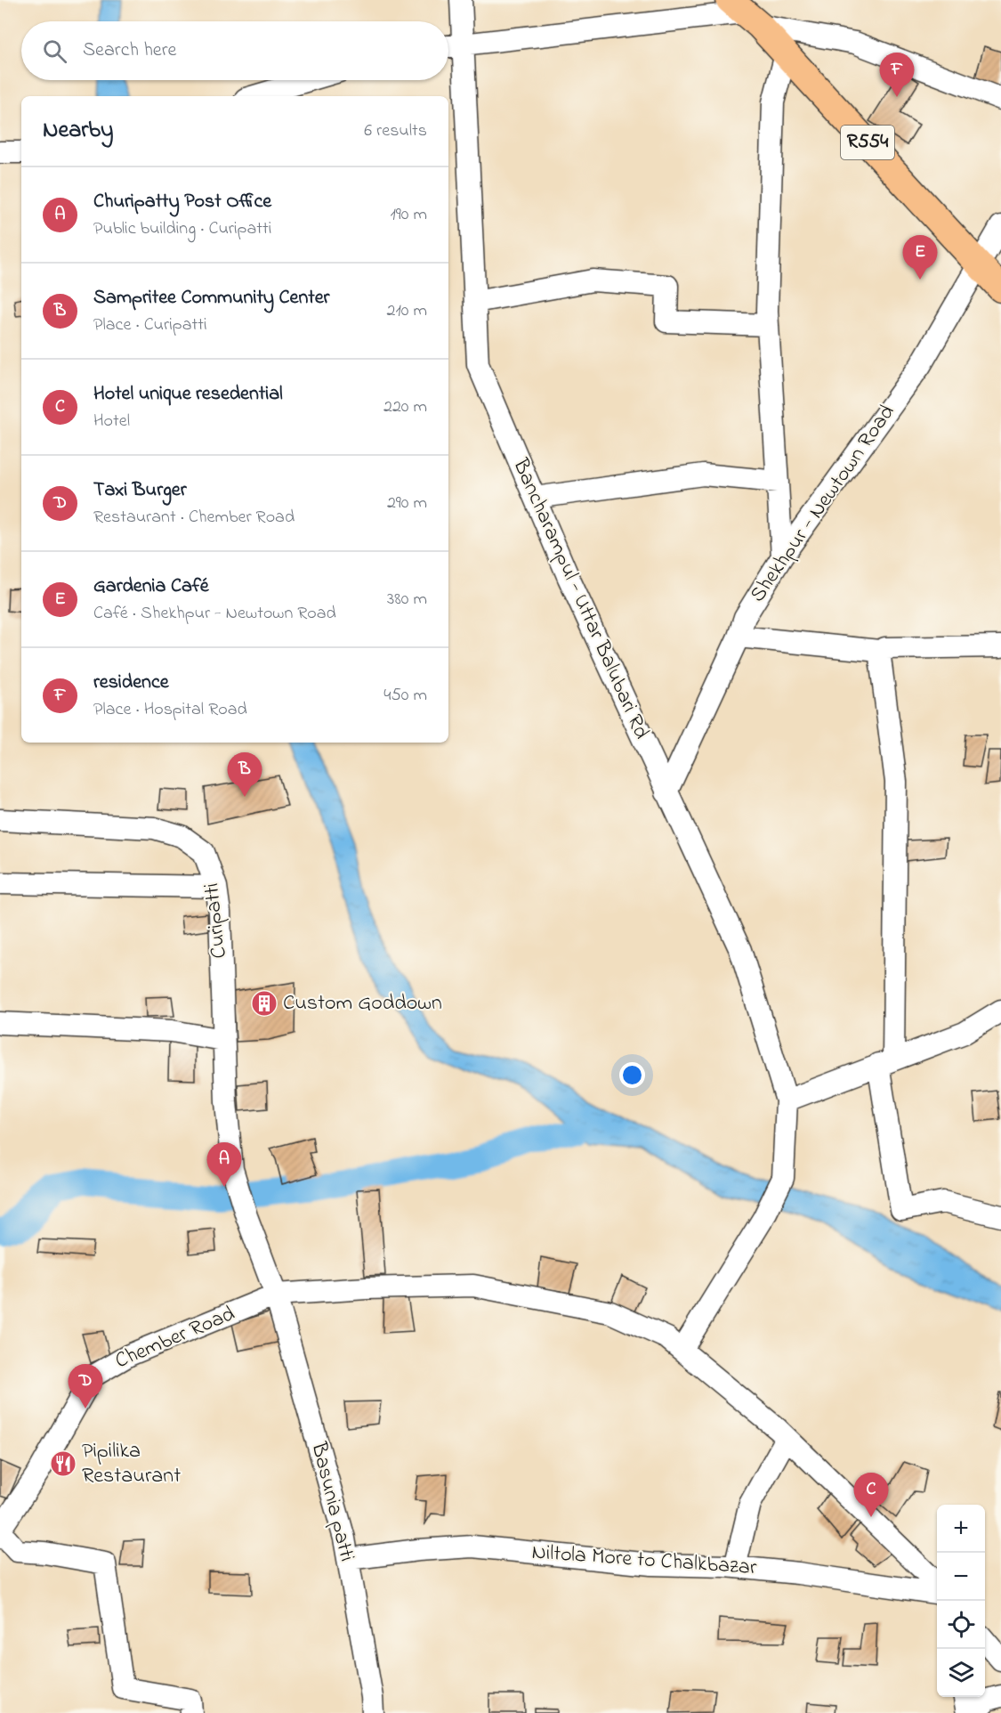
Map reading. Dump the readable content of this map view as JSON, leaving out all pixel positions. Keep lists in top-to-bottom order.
{
  "streets": {
    "main road": ["R554"],
    "street": [
      "Shekhpur - Newtown Road",
      "Bancharampul - Uttar Balubari Rd",
      "Curipatti",
      "Chember Road",
      "Basunia patti",
      "Niltola More to Chalkbazar"
    ]
  },
  "crossings": [
    ["R554", "Shekhpur - Newtown Road"],
    ["Shekhpur - Newtown Road", "Bancharampul - Uttar Balubari Rd"],
    ["Curipatti", "Basunia patti"],
    ["Chember Road", "Basunia patti"],
    ["Basunia patti", "Niltola More to Chalkbazar"]
  ],
  "places": {
    "building": ["Custom Goddown"],
    "restaurant": ["Pipilika Restaurant"]
  },
  "page": {
    "search": "Search here",
    "pins": [
      "F",
      "E",
      "B",
      "A",
      "D",
      "C"
    ],
    "heading": ["Nearby", "6 results"],
    "list": [
      {
        "mark": "A",
        "name": "Churipatty Post Office",
        "note": "Public building · Curipatti",
        "value": "190 m"
      },
      {
        "mark": "B",
        "name": "Sampritee Community Center",
        "note": "Place · Curipatti",
        "value": "210 m"
      },
      {
        "mark": "C",
        "name": "Hotel unique resedential",
        "note": "Hotel",
        "value": "220 m"
      },
      {
        "mark": "D",
        "name": "Taxi Burger",
        "note": "Restaurant · Chember Road",
        "value": "290 m"
      },
      {
        "mark": "E",
        "name": "Gardenia Café",
        "note": "Café · Shekhpur - Newtown Road",
        "value": "380 m"
      },
      {
        "mark": "F",
        "name": "residence",
        "note": "Place · Hospital Road",
        "value": "450 m"
      }
    ],
    "map_buttons": ["+", "−"]
  }
}
